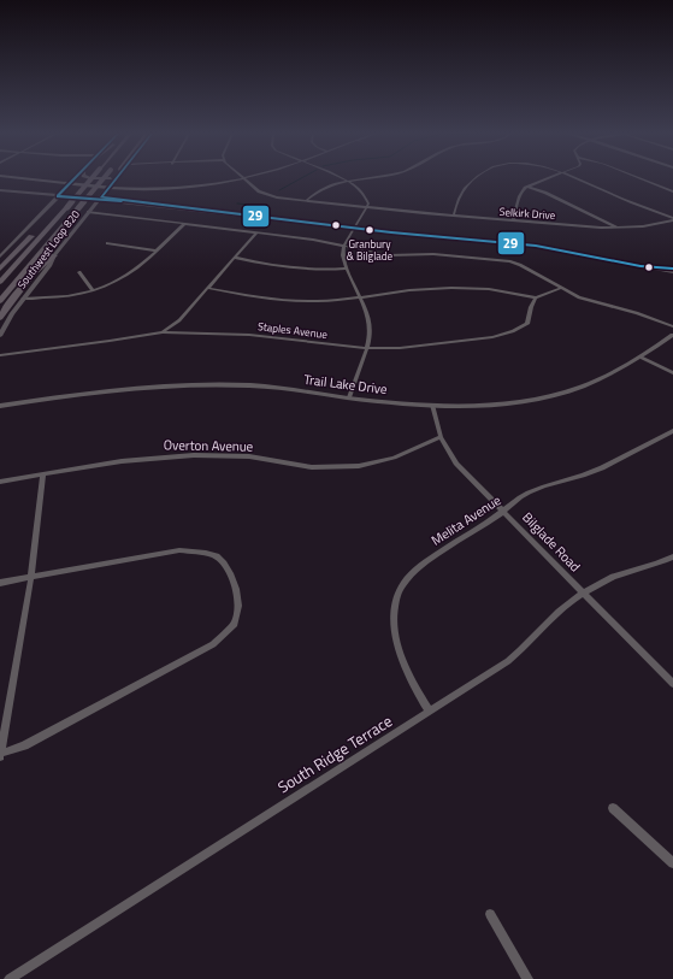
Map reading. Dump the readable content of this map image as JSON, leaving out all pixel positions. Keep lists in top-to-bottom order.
{
  "streets": {
    "main road": ["Southwest Loop 820"],
    "street": [
      "Selkirk Drive",
      "Staples Avenue",
      "Trail Lake Drive",
      "Overton Avenue",
      "Melita Avenue",
      "Bilglade Road",
      "South Ridge Terrace"
    ]
  },
  "crossings": [
    ["Trail Lake Drive", "Bilglade Road"],
    ["Overton Avenue", "Bilglade Road"],
    ["Melita Avenue", "Bilglade Road"],
    ["Melita Avenue", "South Ridge Terrace"],
    ["Bilglade Road", "South Ridge Terrace"]
  ],
  "places": ["Granbury & Bilglade"],
  "lines": ["transit line 29"]
}
